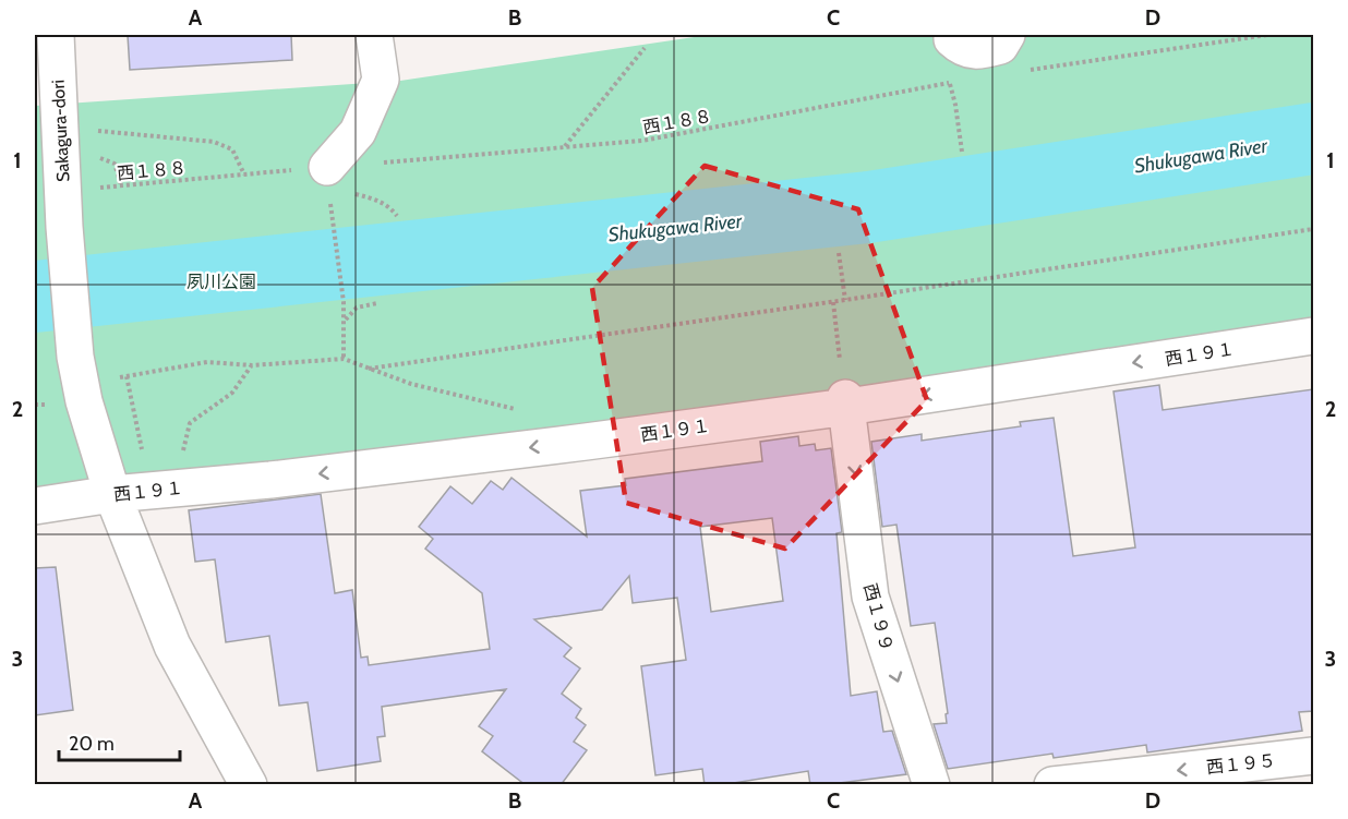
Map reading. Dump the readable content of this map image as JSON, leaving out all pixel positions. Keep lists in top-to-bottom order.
{
  "streets": {
    "street": [
      "Sakagura-dori",
      "西１９１",
      "西１９９",
      "西１９５"
    ],
    "path": ["西１８８"]
  },
  "crossings": [
    ["Sakagura-dori", "西１９１"],
    ["西１９１", "西１９９"]
  ],
  "one_way": ["西１９１", "西１９９", "西１９５"],
  "water": ["Shukugawa River"],
  "parks": ["夙川公園"],
  "scale_bar": "20 m",
  "grid": {
    "columns": [
      "A",
      "B",
      "C",
      "D"
    ],
    "rows": ["1", "2", "3"]
  }
}
